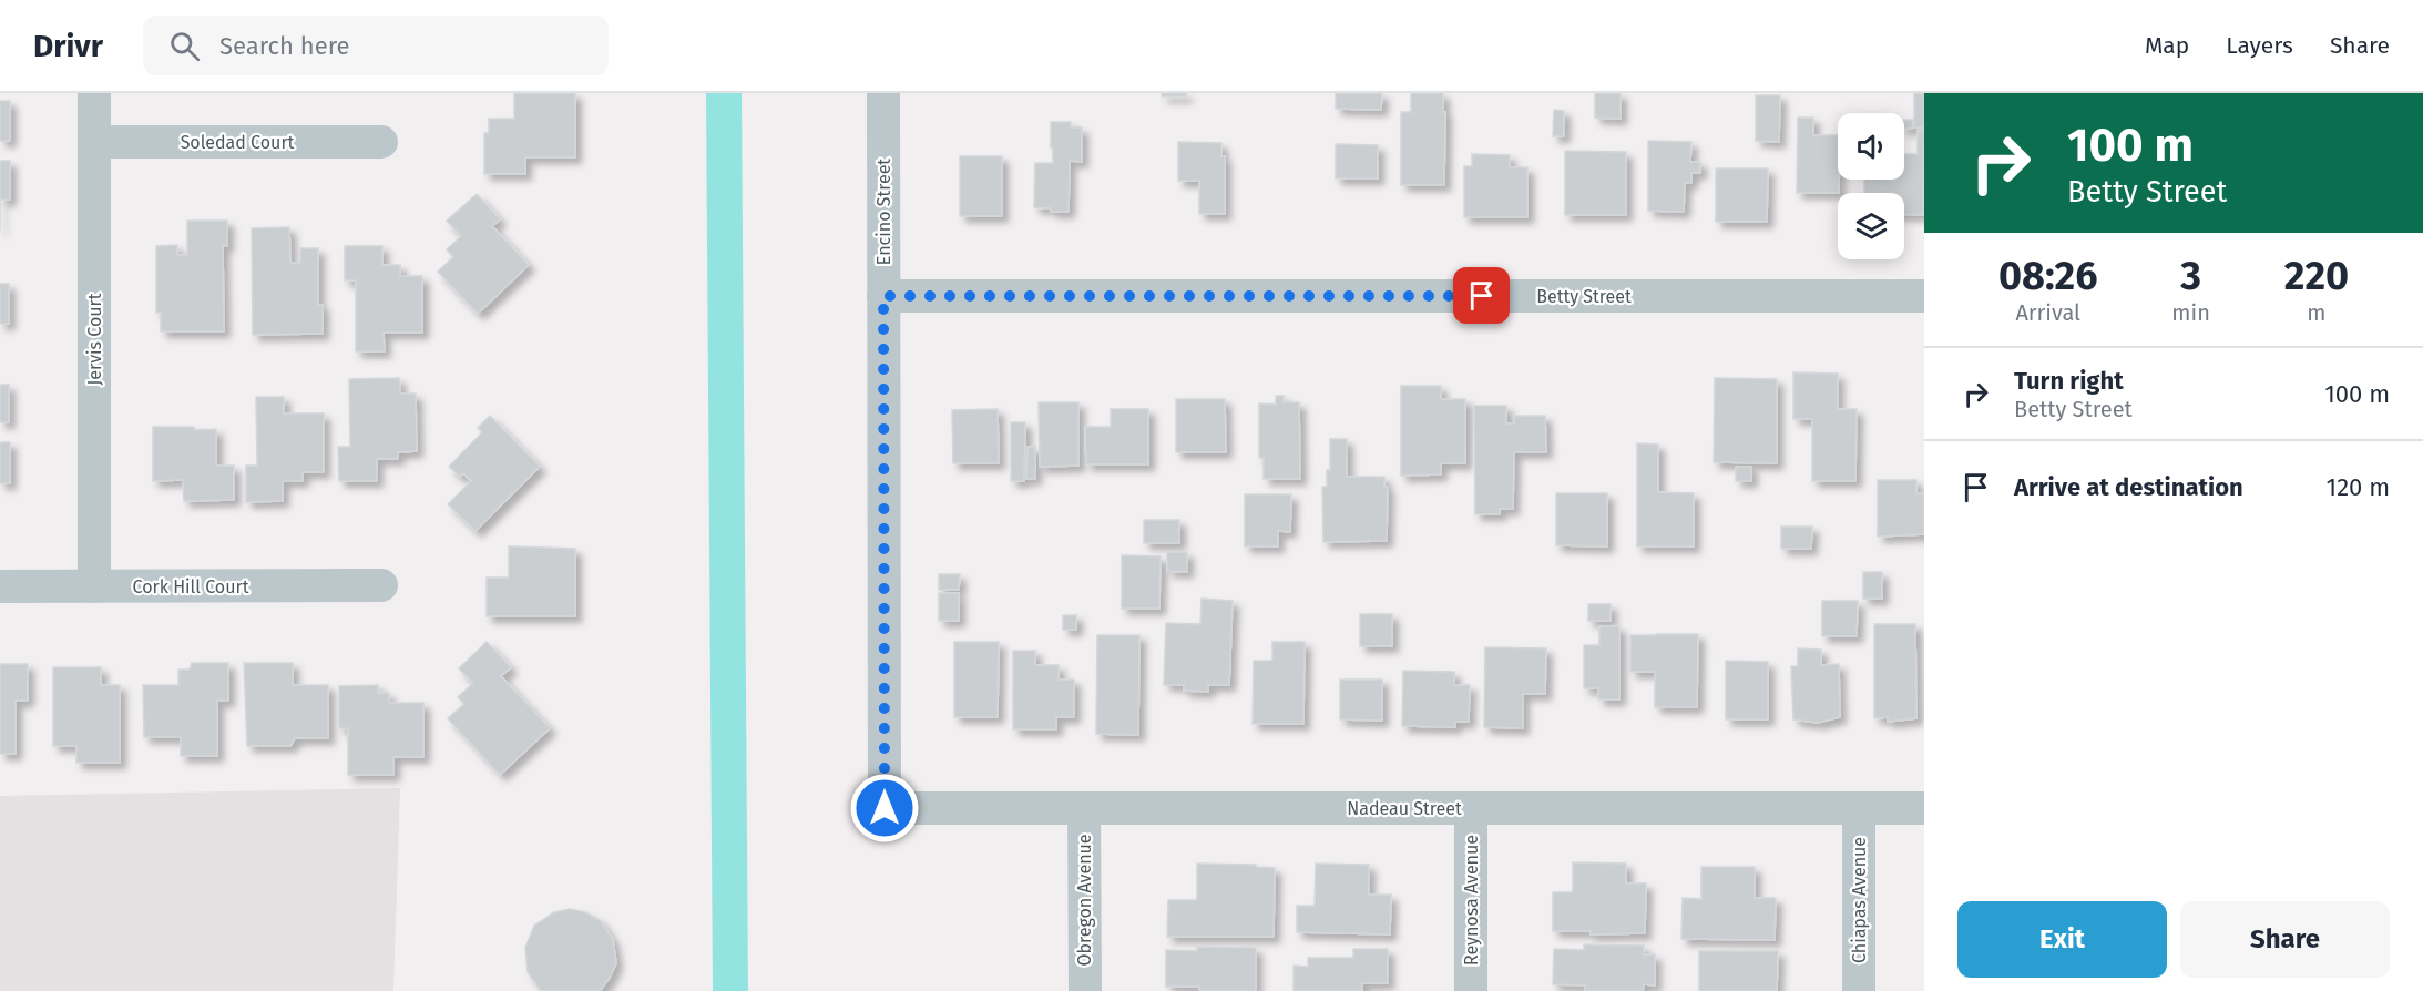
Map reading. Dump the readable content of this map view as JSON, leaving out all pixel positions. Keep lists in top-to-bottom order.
{
  "streets": {
    "street": [
      "Soledad Court",
      "Encino Street",
      "Betty Street",
      "Jervis Court",
      "Cork Hill Court",
      "Nadeau Street",
      "Obregon Avenue",
      "Reynosa Avenue",
      "Chiapas Avenue"
    ]
  },
  "crossings": [
    ["Soledad Court", "Jervis Court"],
    ["Encino Street", "Betty Street"],
    ["Encino Street", "Nadeau Street"],
    ["Jervis Court", "Cork Hill Court"],
    ["Nadeau Street", "Obregon Avenue"],
    ["Nadeau Street", "Reynosa Avenue"],
    ["Nadeau Street", "Chiapas Avenue"]
  ],
  "page": {
    "header": "Drivr",
    "search": "Search here",
    "nav": ["Map", "Layers", "Share"],
    "turn": ["100 m", "Betty Street"],
    "eta": [
      "08:26",
      "Arrival",
      "3",
      "min",
      "220",
      "m"
    ],
    "list": [
      {
        "name": "Turn right",
        "note": "Betty Street",
        "value": "100 m"
      },
      {
        "name": "Arrive at destination",
        "value": "120 m"
      }
    ],
    "buttons": ["Exit", "Share"]
  }
}
